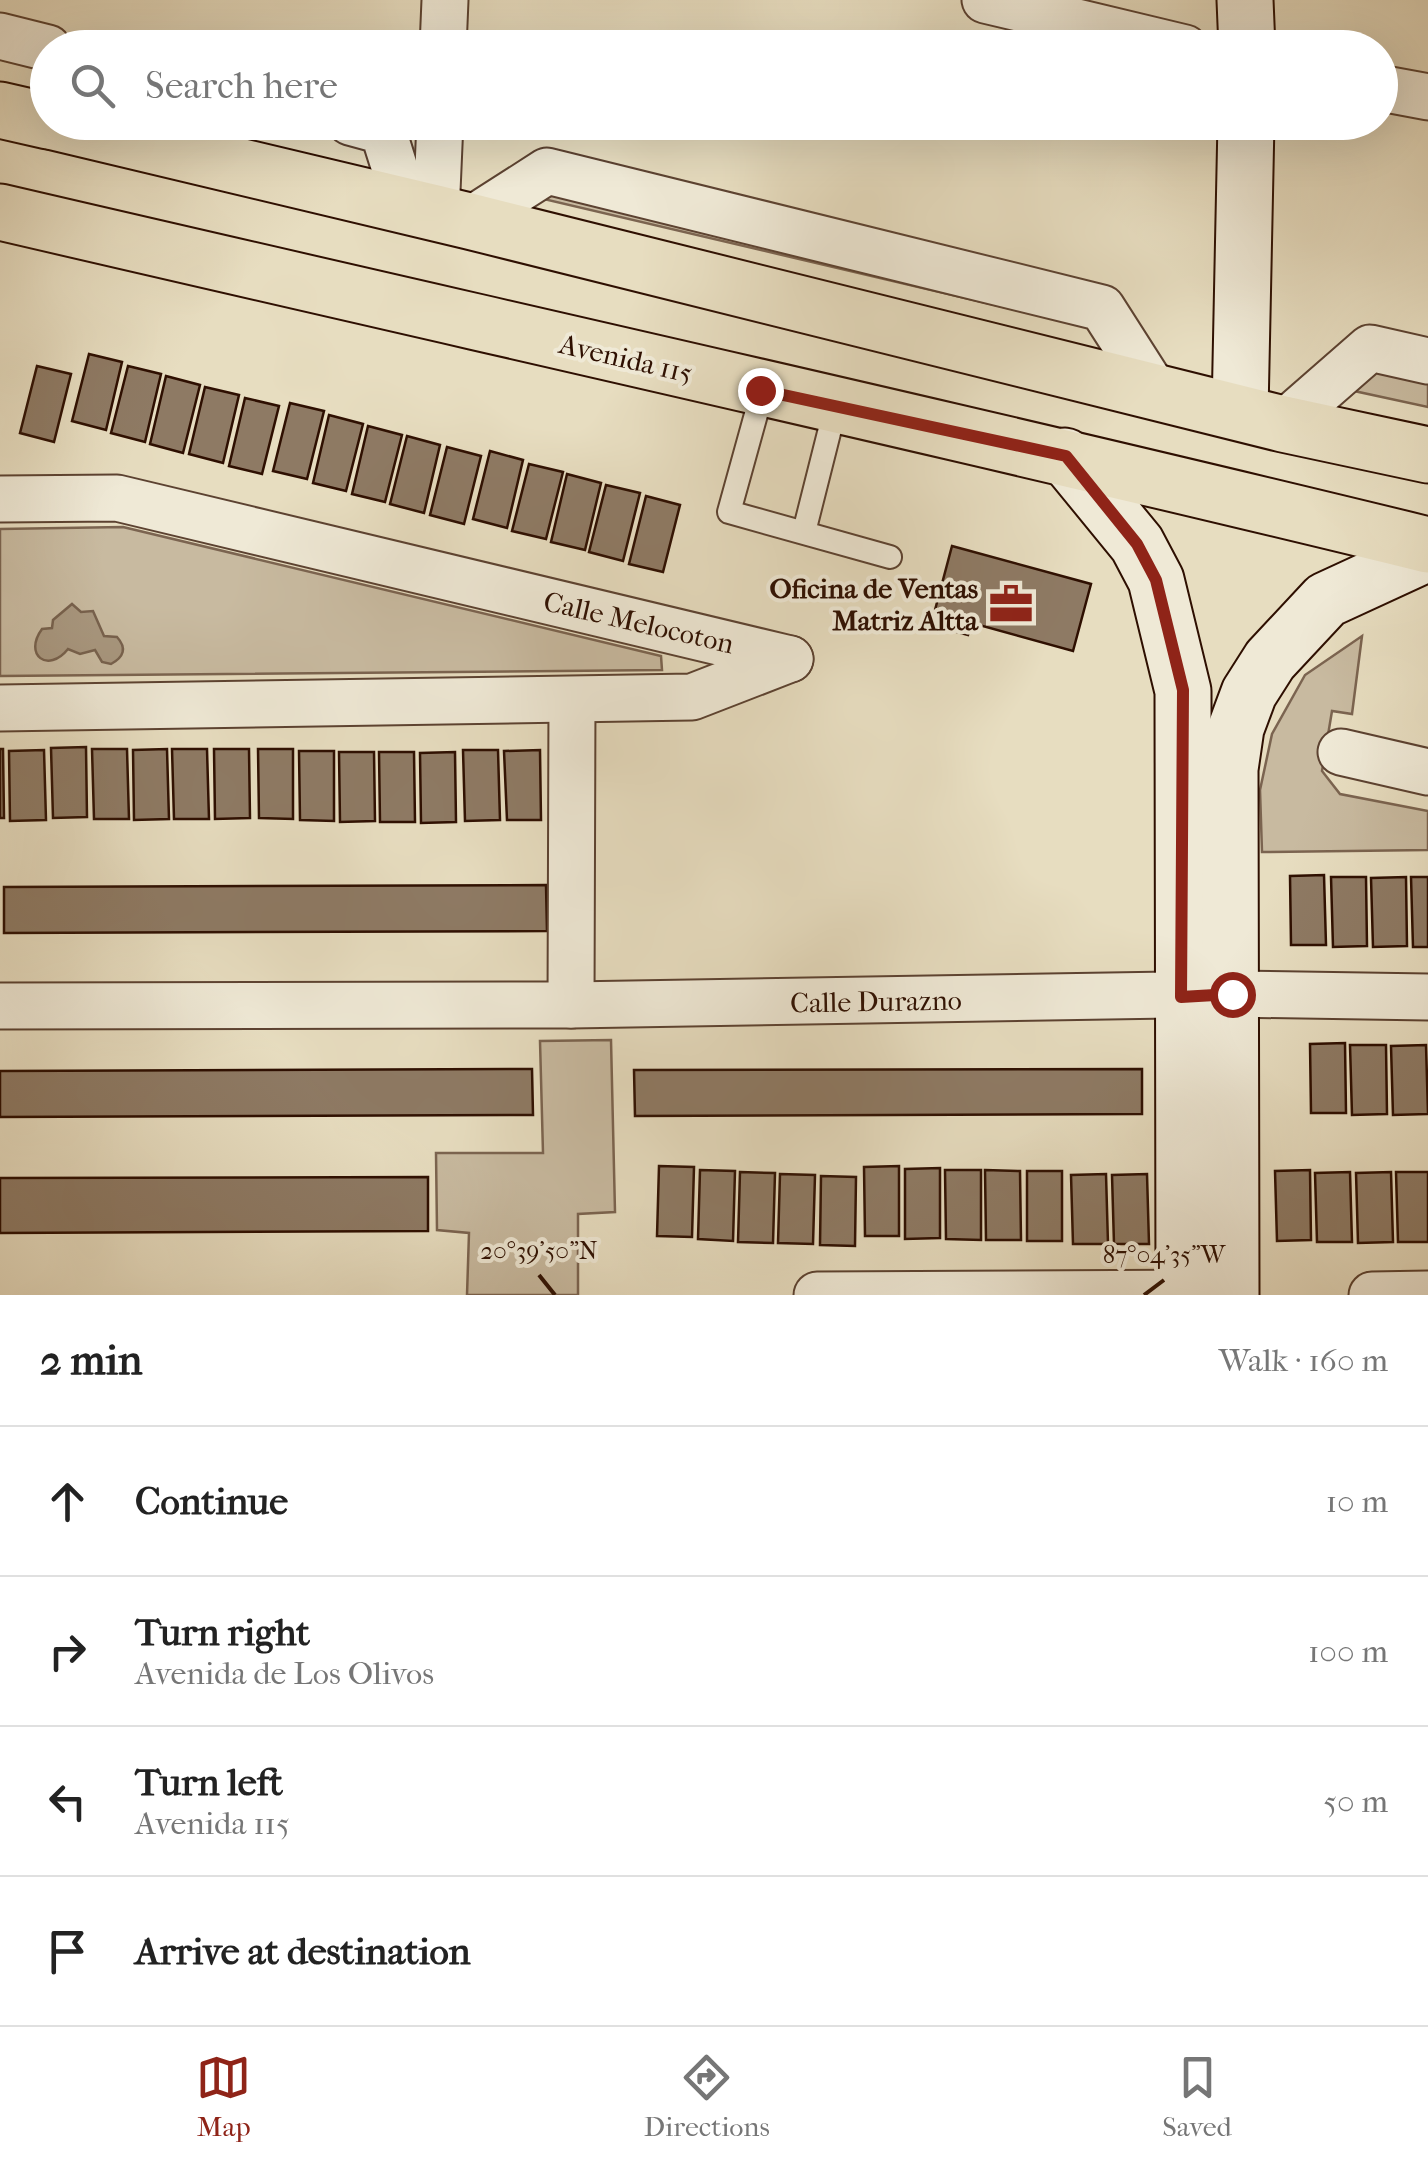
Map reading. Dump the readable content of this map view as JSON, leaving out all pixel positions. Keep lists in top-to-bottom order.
{
  "streets": {
    "main road": ["Avenida 115"],
    "street": ["Calle Melocoton", "Calle Durazno"]
  },
  "places": {
    "office": ["Oficina de Ventas Matriz Altta"]
  },
  "page": {
    "search": "Search here",
    "heading": ["2 min", "Walk · 160 m"],
    "list": [
      ["Continue", "10 m"],
      ["Turn right", "Avenida de Los Olivos", "100 m"],
      ["Turn left", "Avenida 115", "50 m"],
      "Arrive at destination"
    ],
    "nav": ["Map", "Directions", "Saved"]
  },
  "coordinates": ["20°39'50\"N", "87°04'35\"W"]
}
